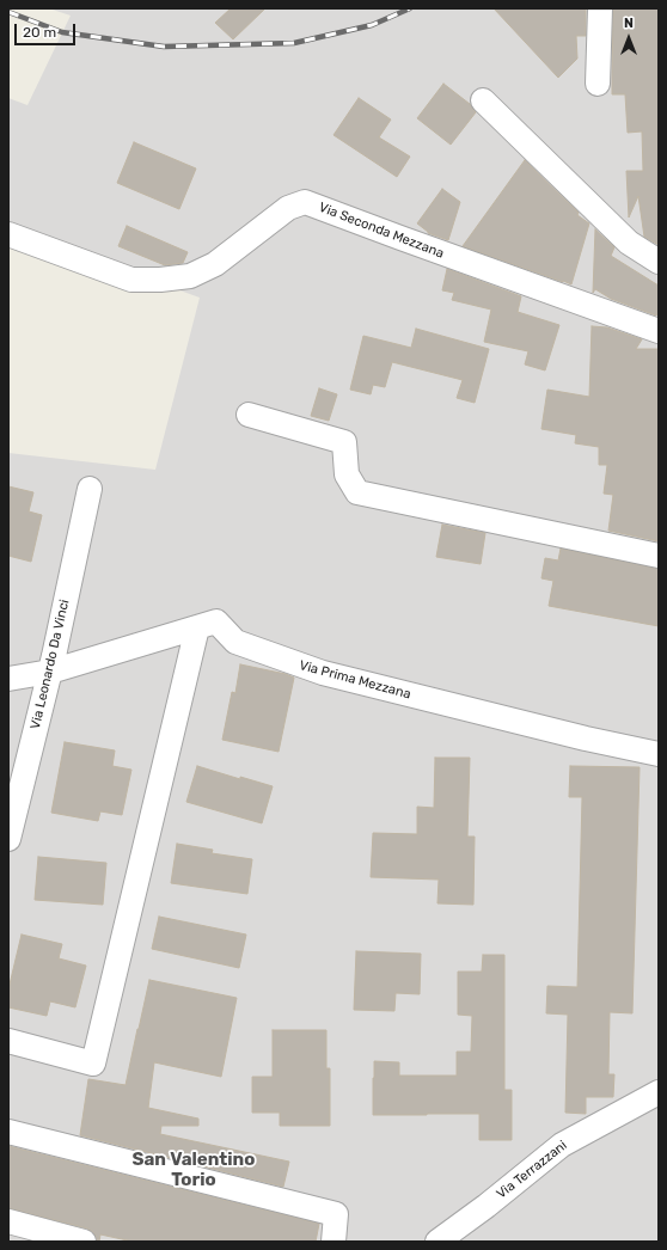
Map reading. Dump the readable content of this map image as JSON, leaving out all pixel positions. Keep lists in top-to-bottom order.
{
  "streets": {
    "street": [
      "Via Seconda Mezzana",
      "Via Leonardo Da Vinci",
      "Via Prima Mezzana",
      "Via Terrazzani"
    ]
  },
  "crossings": [
    ["Via Leonardo Da Vinci", "Via Prima Mezzana"]
  ],
  "districts": ["San Valentino Torio"],
  "scale_bar": "20 m",
  "north": "top"
}
